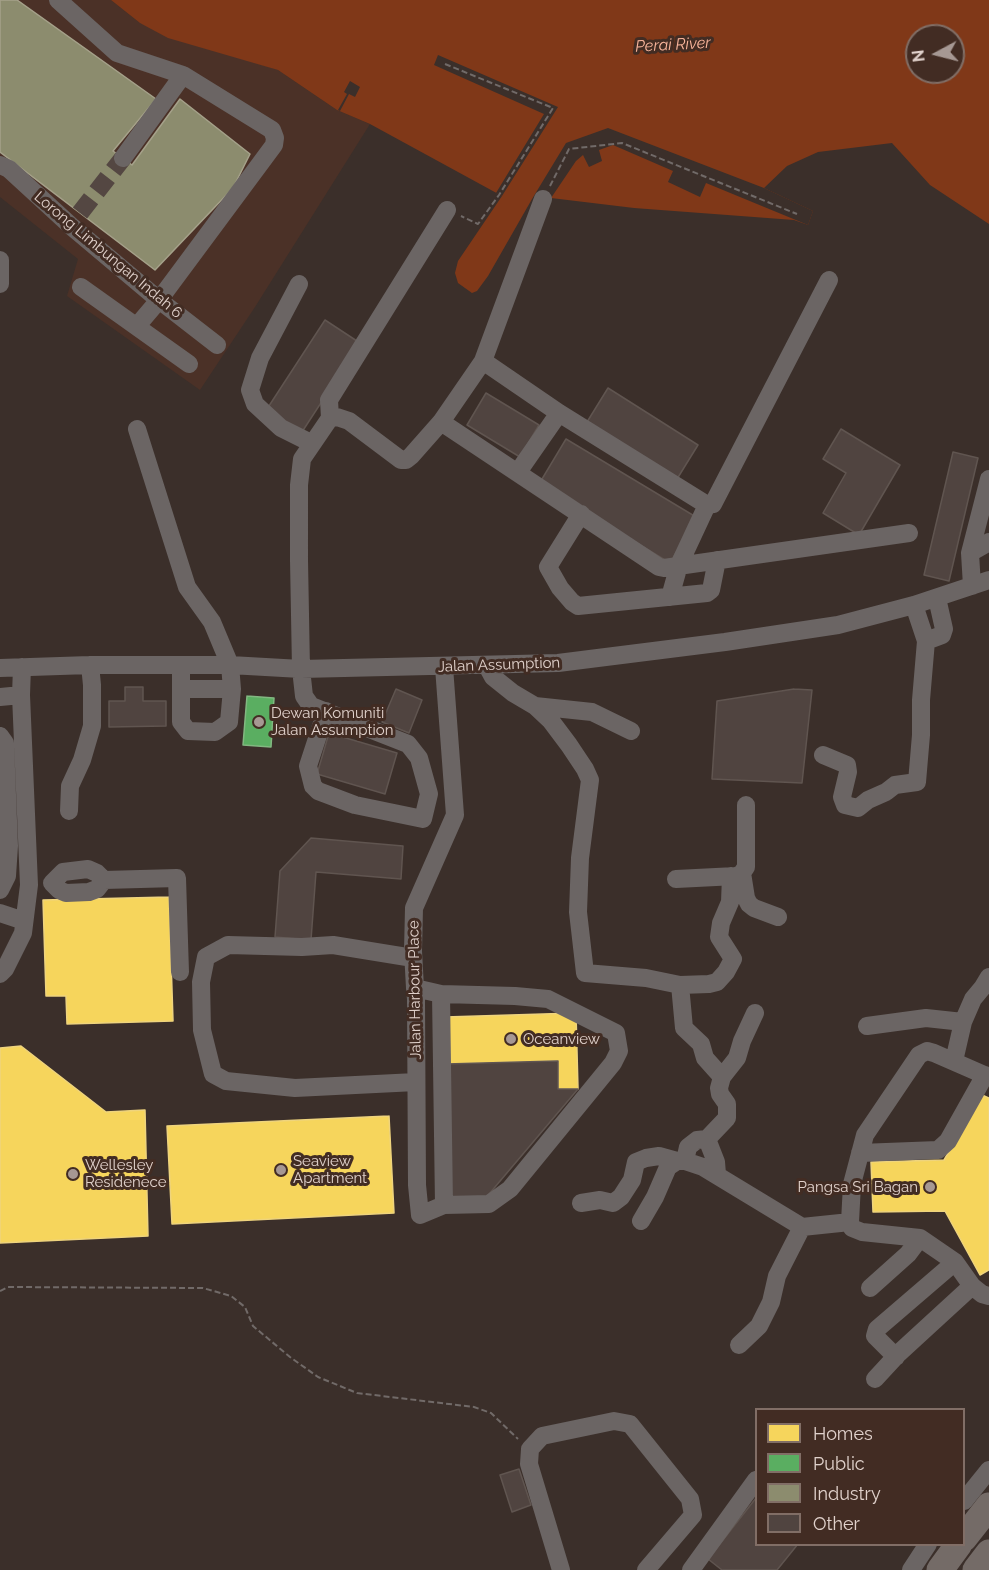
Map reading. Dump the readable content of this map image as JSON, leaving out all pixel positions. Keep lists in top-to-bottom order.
{
  "streets": {
    "street": ["Lorong Limbungan Indah 6", "Jalan Assumption", "Jalan Harbour Place"]
  },
  "crossings": [
    ["Jalan Assumption", "Jalan Harbour Place"]
  ],
  "water": ["Perai River"],
  "places": [
    "Dewan Komuniti Jalan Assumption",
    "Oceanview",
    "Seaview Apartment",
    "Wellesley Residenece",
    "Pangsa Sri Bagan"
  ],
  "legend": [
    "Homes",
    "Public",
    "Industry",
    "Other"
  ],
  "north": "left"
}
